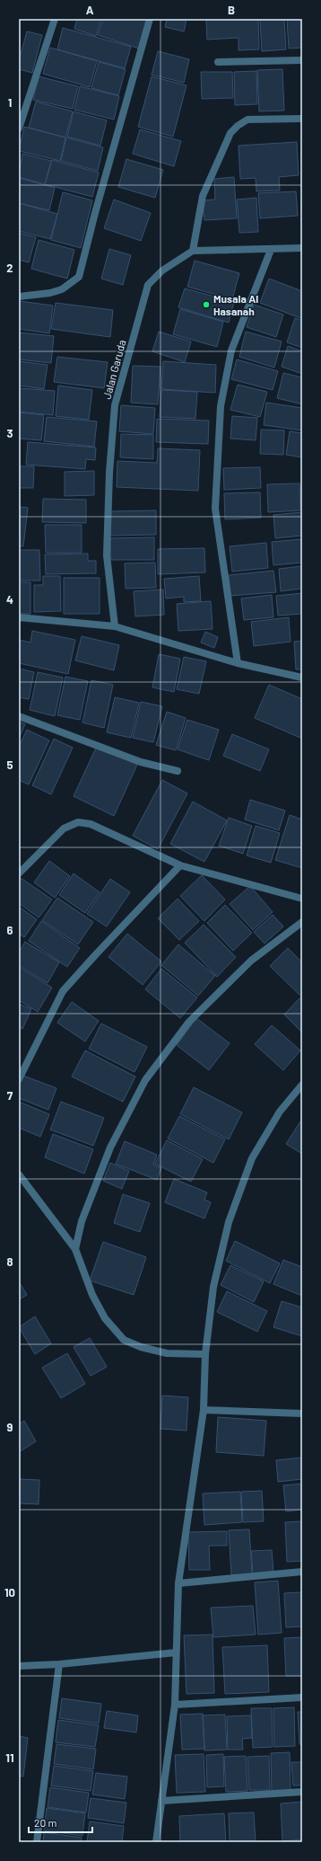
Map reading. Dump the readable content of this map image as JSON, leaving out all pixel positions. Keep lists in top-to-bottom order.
{
  "streets": {
    "street": ["Jalan Garuda"]
  },
  "places": ["Musala Al Hasanah"],
  "scale_bar": "20 m",
  "grid": {
    "columns": ["A", "B"],
    "rows": [
      "1",
      "2",
      "3",
      "4",
      "5",
      "6",
      "7",
      "8",
      "9",
      "10",
      "11"
    ]
  }
}
